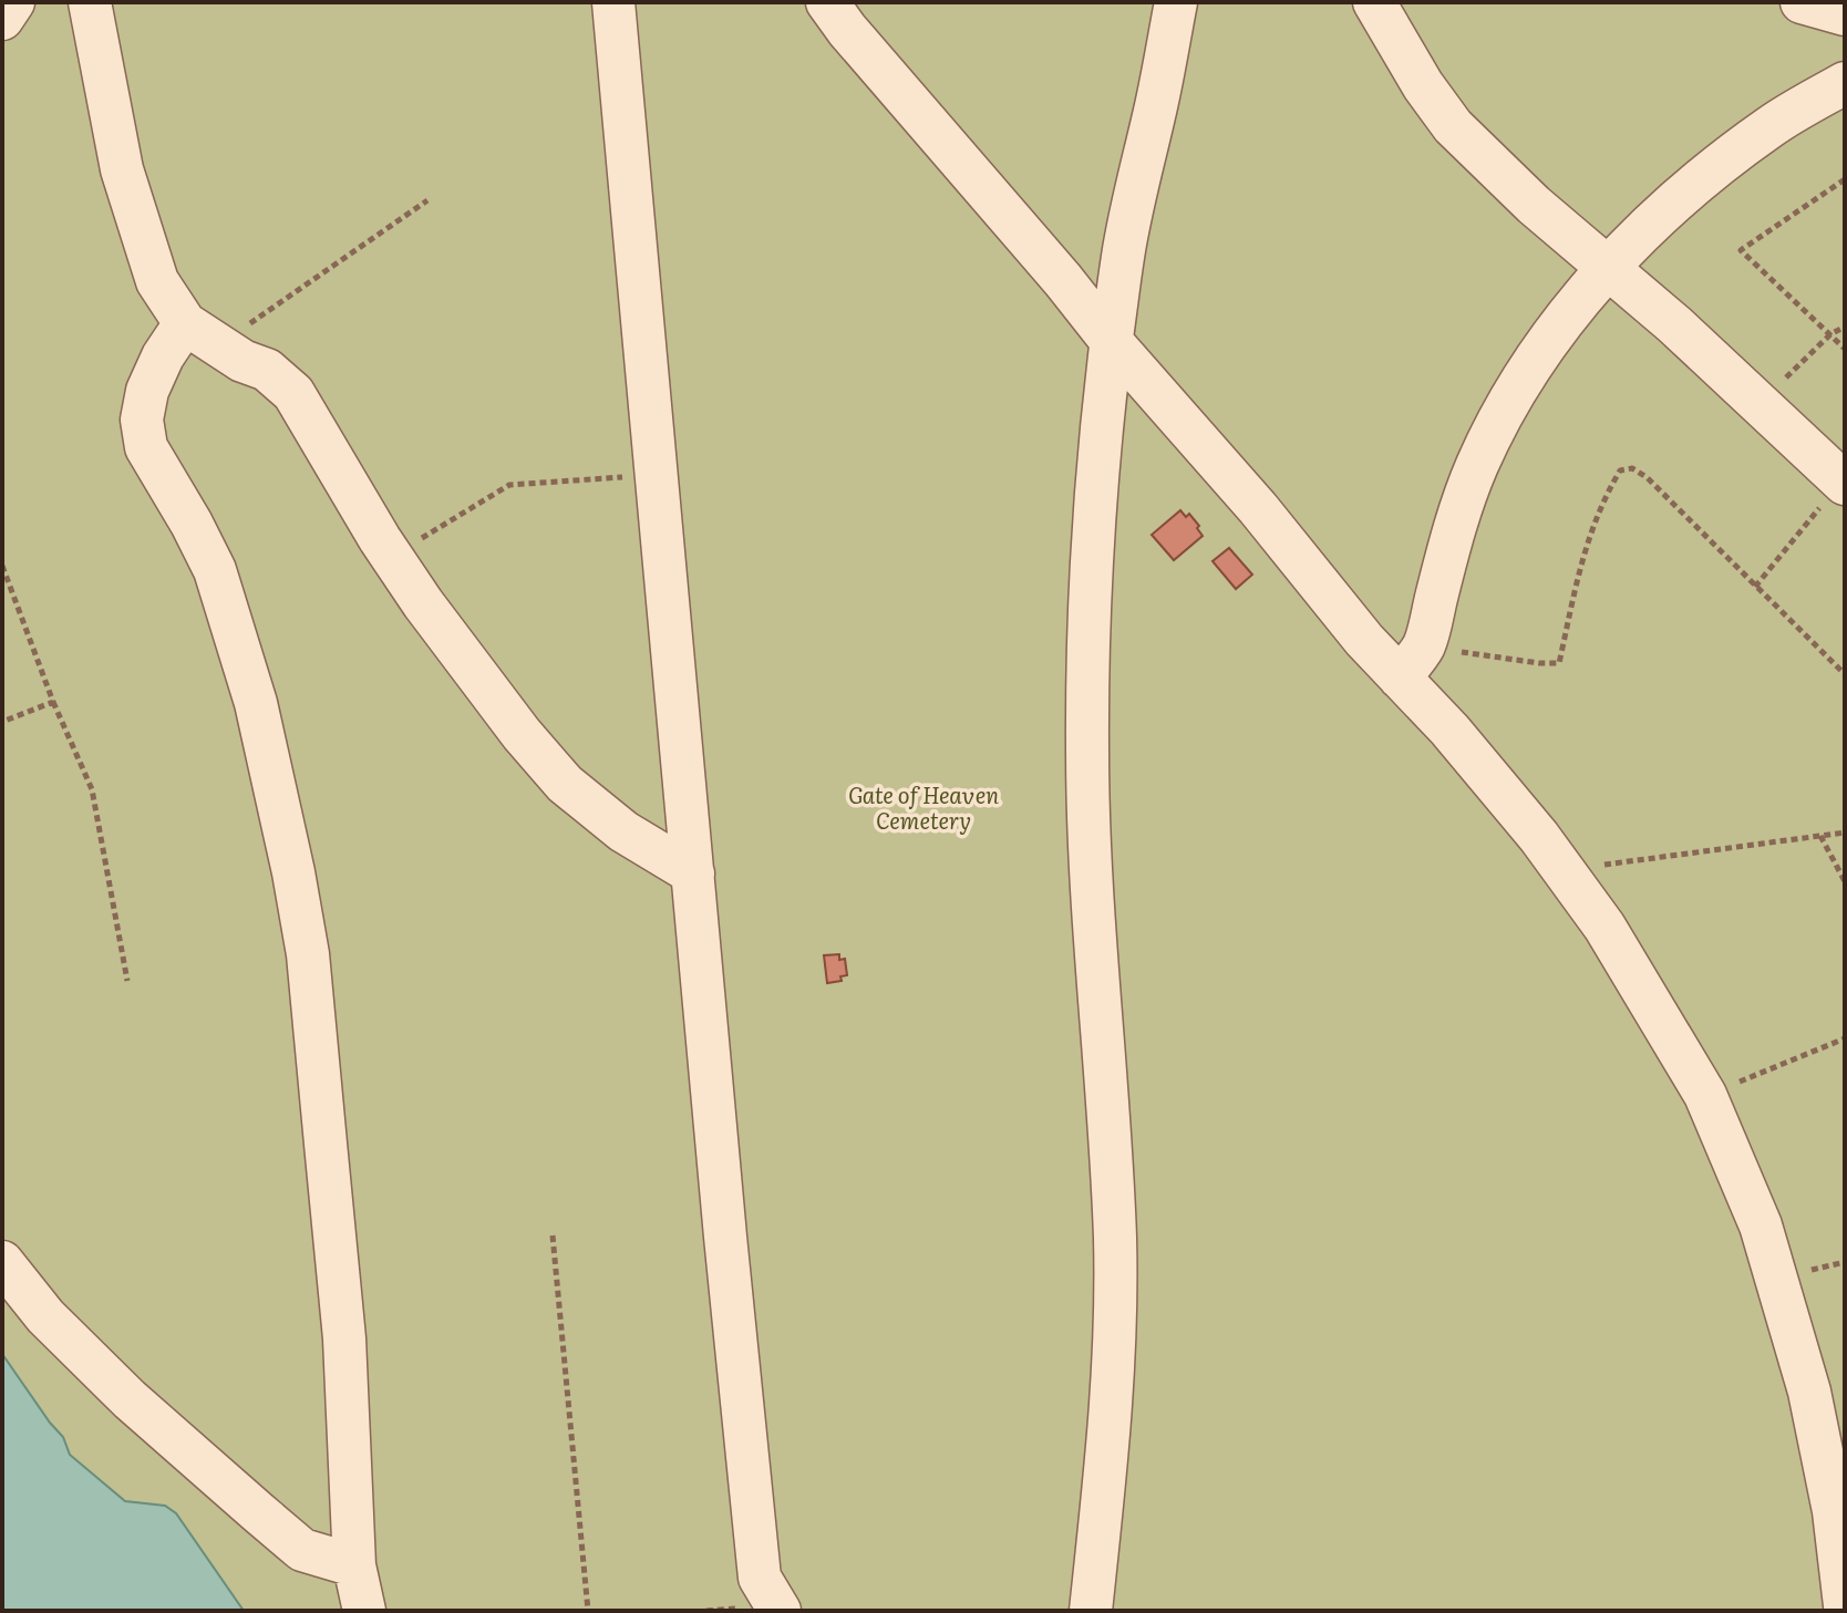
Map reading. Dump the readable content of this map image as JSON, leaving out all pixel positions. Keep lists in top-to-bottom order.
{
  "parks": ["Gate of Heaven Cemetery"]
}
